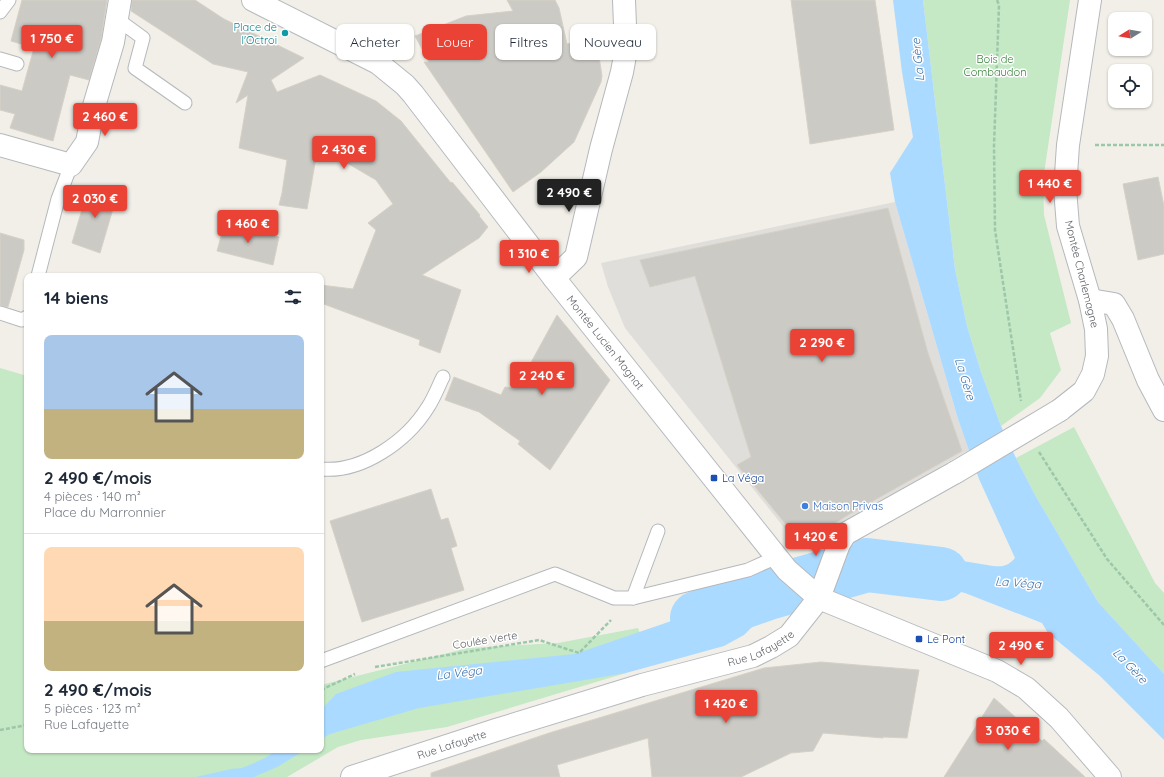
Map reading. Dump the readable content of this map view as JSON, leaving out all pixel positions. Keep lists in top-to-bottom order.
{
  "streets": {
    "main road": ["Montée Charlemagne", "Montée Lucien Magnat", "Rue Lafayette"],
    "path": ["Coulée Verte"]
  },
  "crossings": [
    ["Montée Charlemagne", "Montée Lucien Magnat"],
    ["Montée Charlemagne", "Rue Lafayette"],
    ["Montée Lucien Magnat", "Rue Lafayette"]
  ],
  "water": ["La Gère", "La Véga"],
  "parks": ["Bois de Combaudon"],
  "places": {
    "other": ["Place de l'Octroi", "Maison Privas"],
    "transit": ["La Véga", "Le Pont"]
  },
  "north": "left",
  "page": {
    "chip": [
      "Acheter",
      "Louer",
      "Filtres",
      "Nouveau"
    ],
    "price": [
      "1 750 €",
      "2 460 €",
      "2 430 €",
      "1 440 €",
      "2 490 €",
      "2 030 €",
      "1 460 €",
      "1 310 €",
      "2 290 €",
      "2 240 €",
      "1 420 €",
      "2 490 €",
      "1 420 €",
      "3 030 €"
    ],
    "heading": "14 biens",
    "list": [
      {
        "name": "2 490 €/mois",
        "note": "4 pièces · 140 m² · Place du Marronnier"
      },
      {
        "name": "2 490 €/mois",
        "note": "5 pièces · 123 m² · Rue Lafayette"
      }
    ]
  }
}
